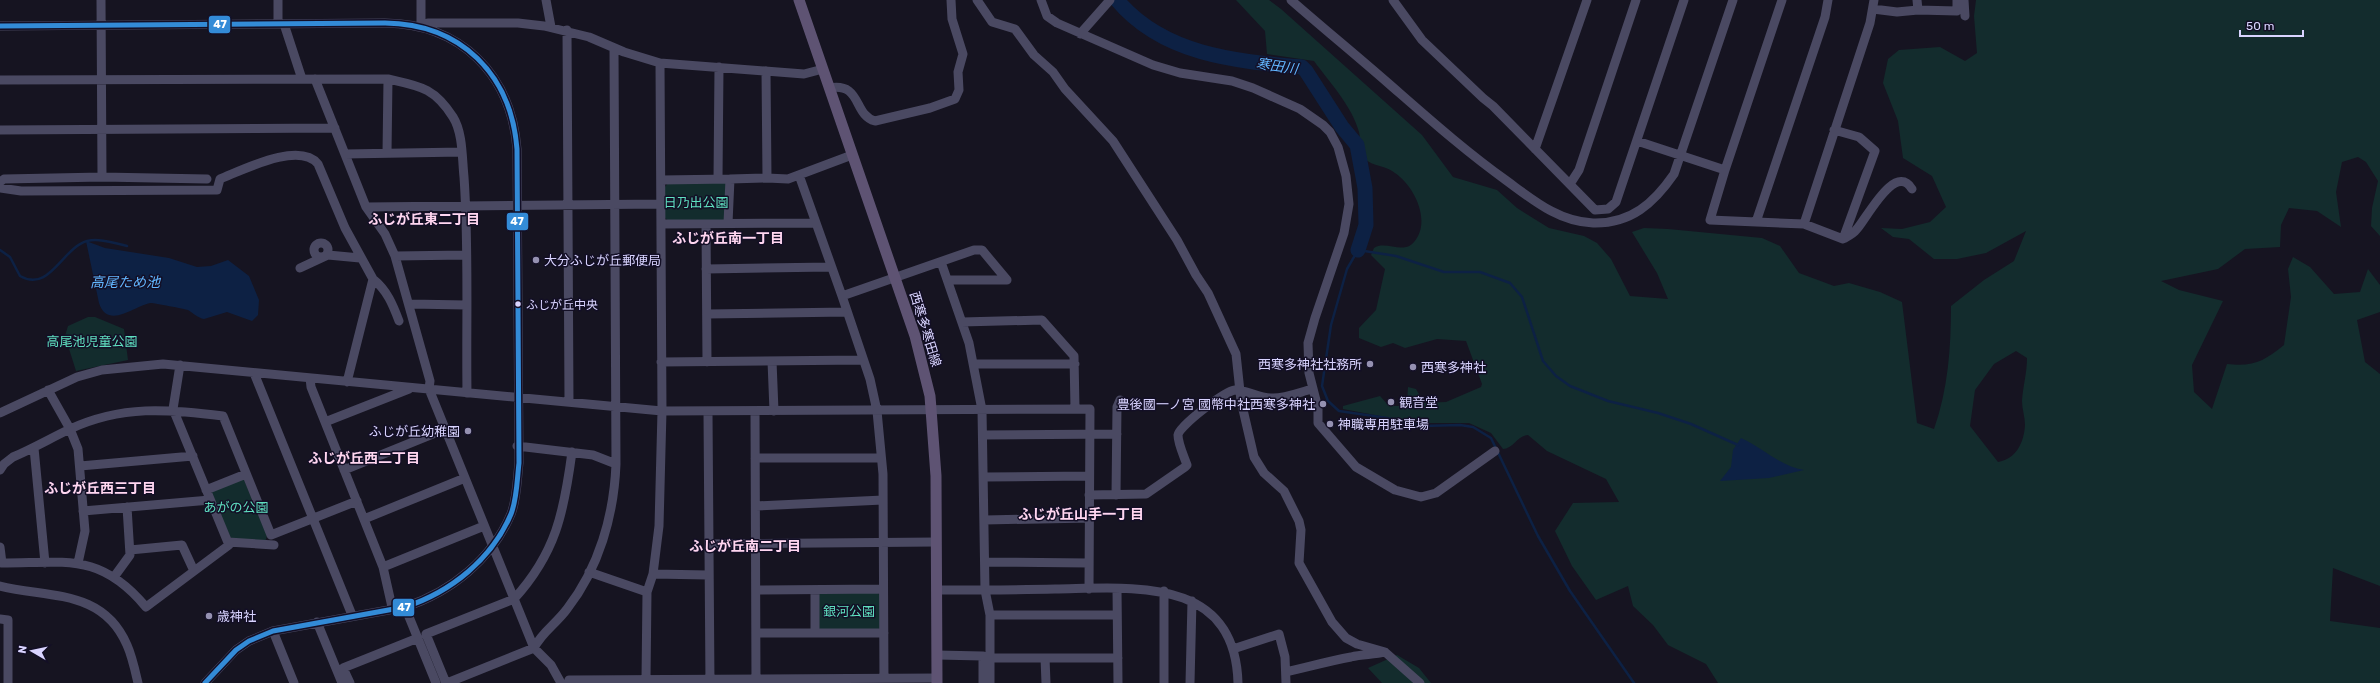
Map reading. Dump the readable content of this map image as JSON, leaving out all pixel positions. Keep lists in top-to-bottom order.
{
  "streets": {
    "main road": ["西寒多寒田線"]
  },
  "districts": [
    "ふじが丘東二丁目",
    "ふじが丘南一丁目",
    "ふじが丘西二丁目",
    "ふじが丘西三丁目",
    "ふじが丘山手一丁目",
    "ふじが丘南二丁目"
  ],
  "water": ["寒田川", "高尾ため池"],
  "parks": [
    "日乃出公園",
    "高尾池児童公園",
    "あがの公園",
    "銀河公園"
  ],
  "places": [
    "大分ふじが丘郵便局",
    "ふじが丘中央",
    "西寒多神社社務所",
    "西寒多神社",
    "観音堂",
    "豊後國一ノ宮 國幣中社西寒多神社",
    "神職専用駐車場",
    "ふじが丘幼稚園",
    "歳神社"
  ],
  "lines": ["transit line 47"],
  "scale_bar": "50 m",
  "north": "left"
}
